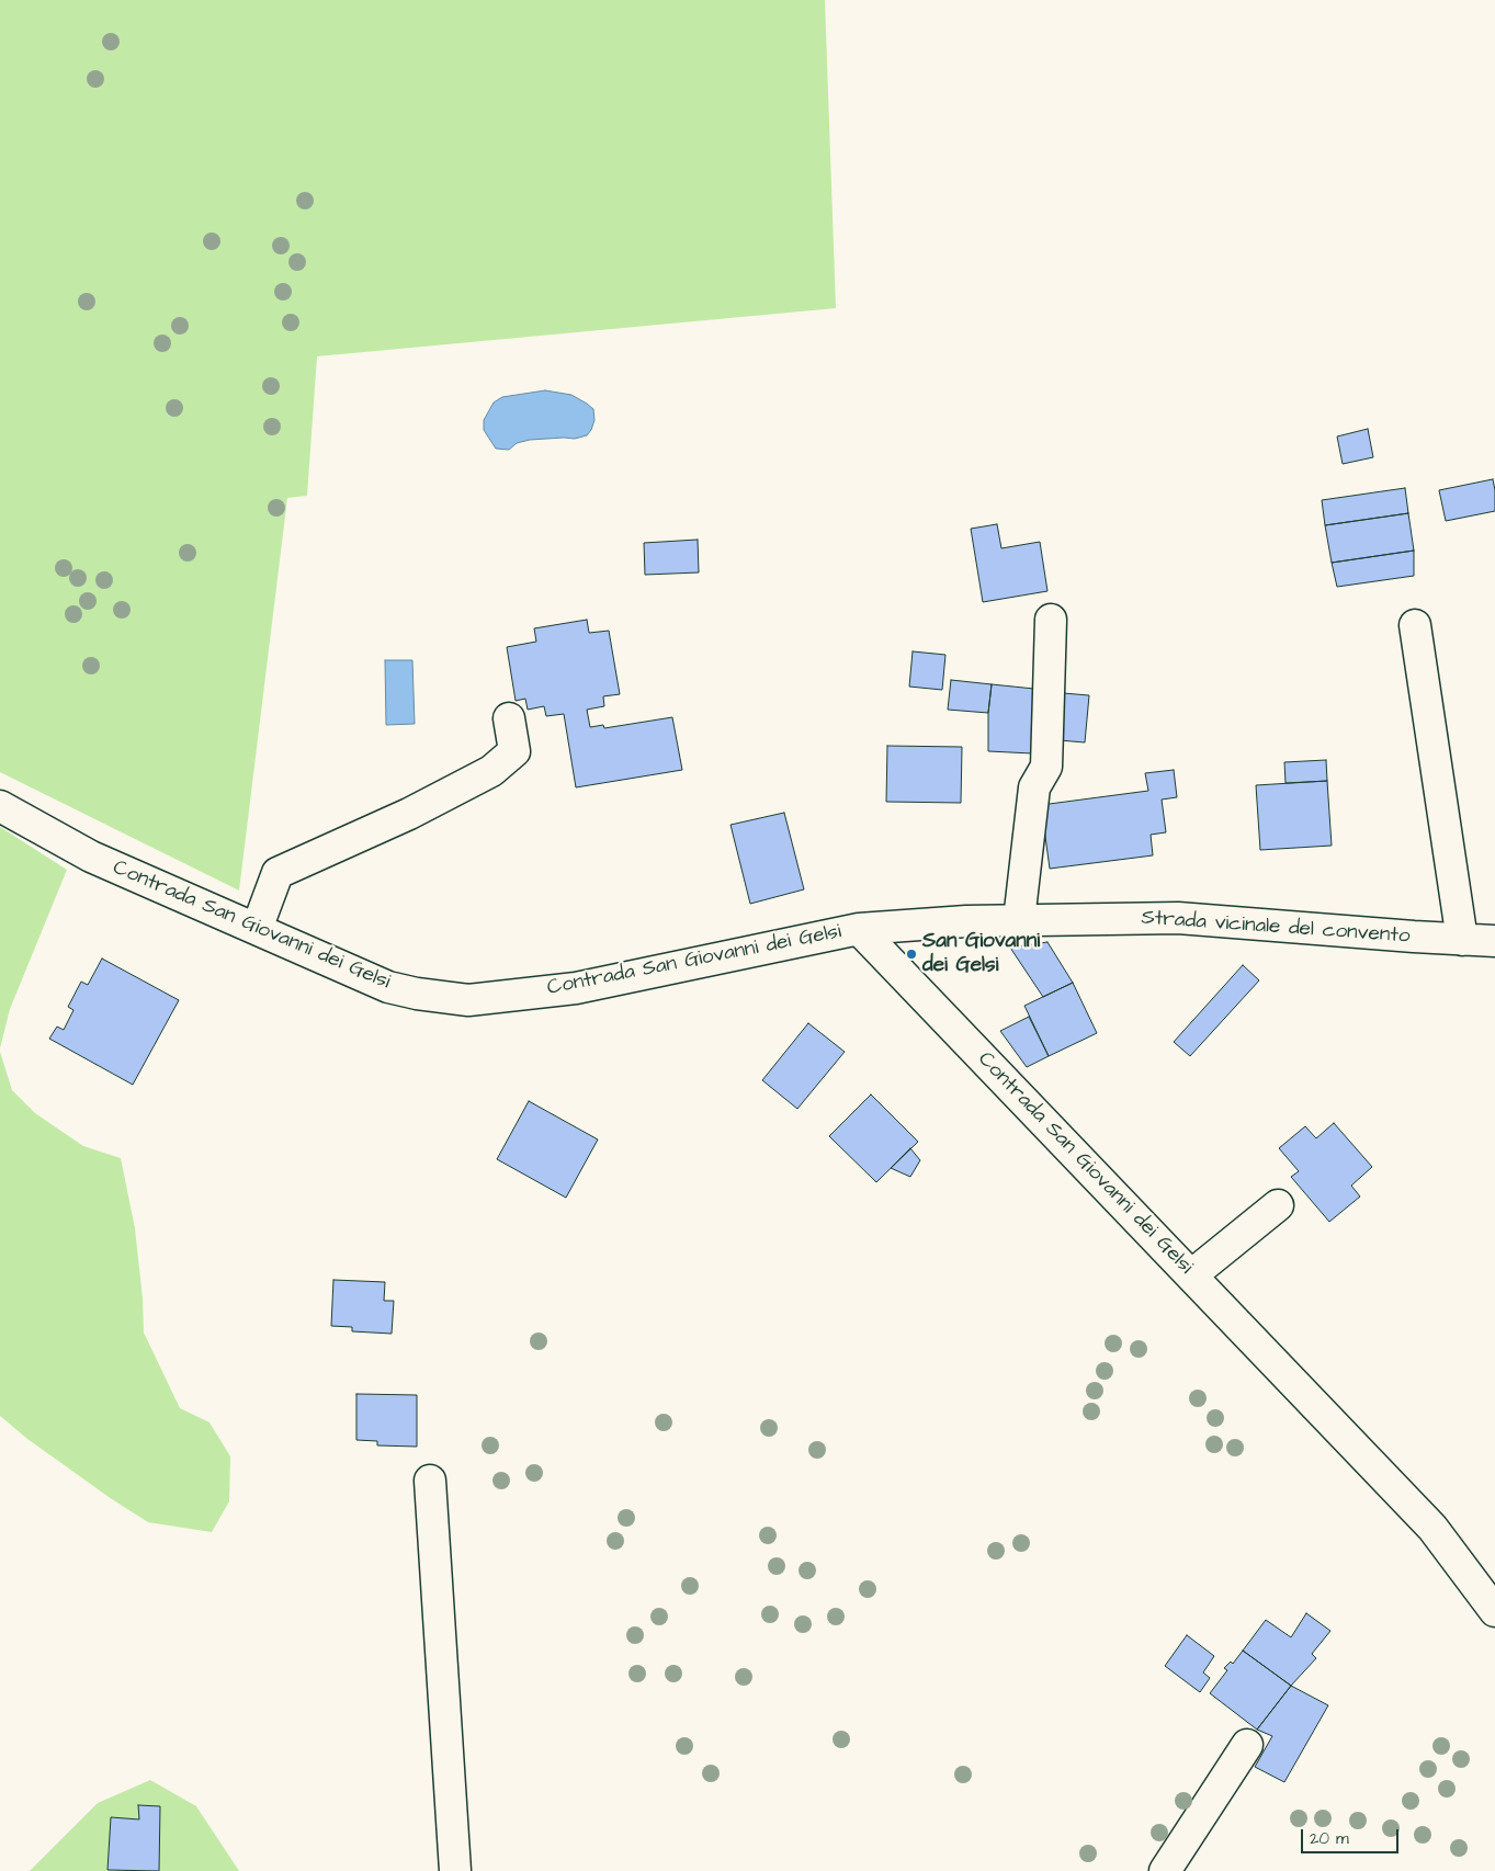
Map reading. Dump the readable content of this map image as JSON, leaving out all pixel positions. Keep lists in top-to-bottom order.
{
  "streets": {
    "street": ["Contrada San Giovanni dei Gelsi", "Strada vicinale del convento"]
  },
  "crossings": [
    ["Contrada San Giovanni dei Gelsi", "Strada vicinale del convento"]
  ],
  "places": ["San Giovanni dei Gelsi"],
  "scale_bar": "20 m"
}
